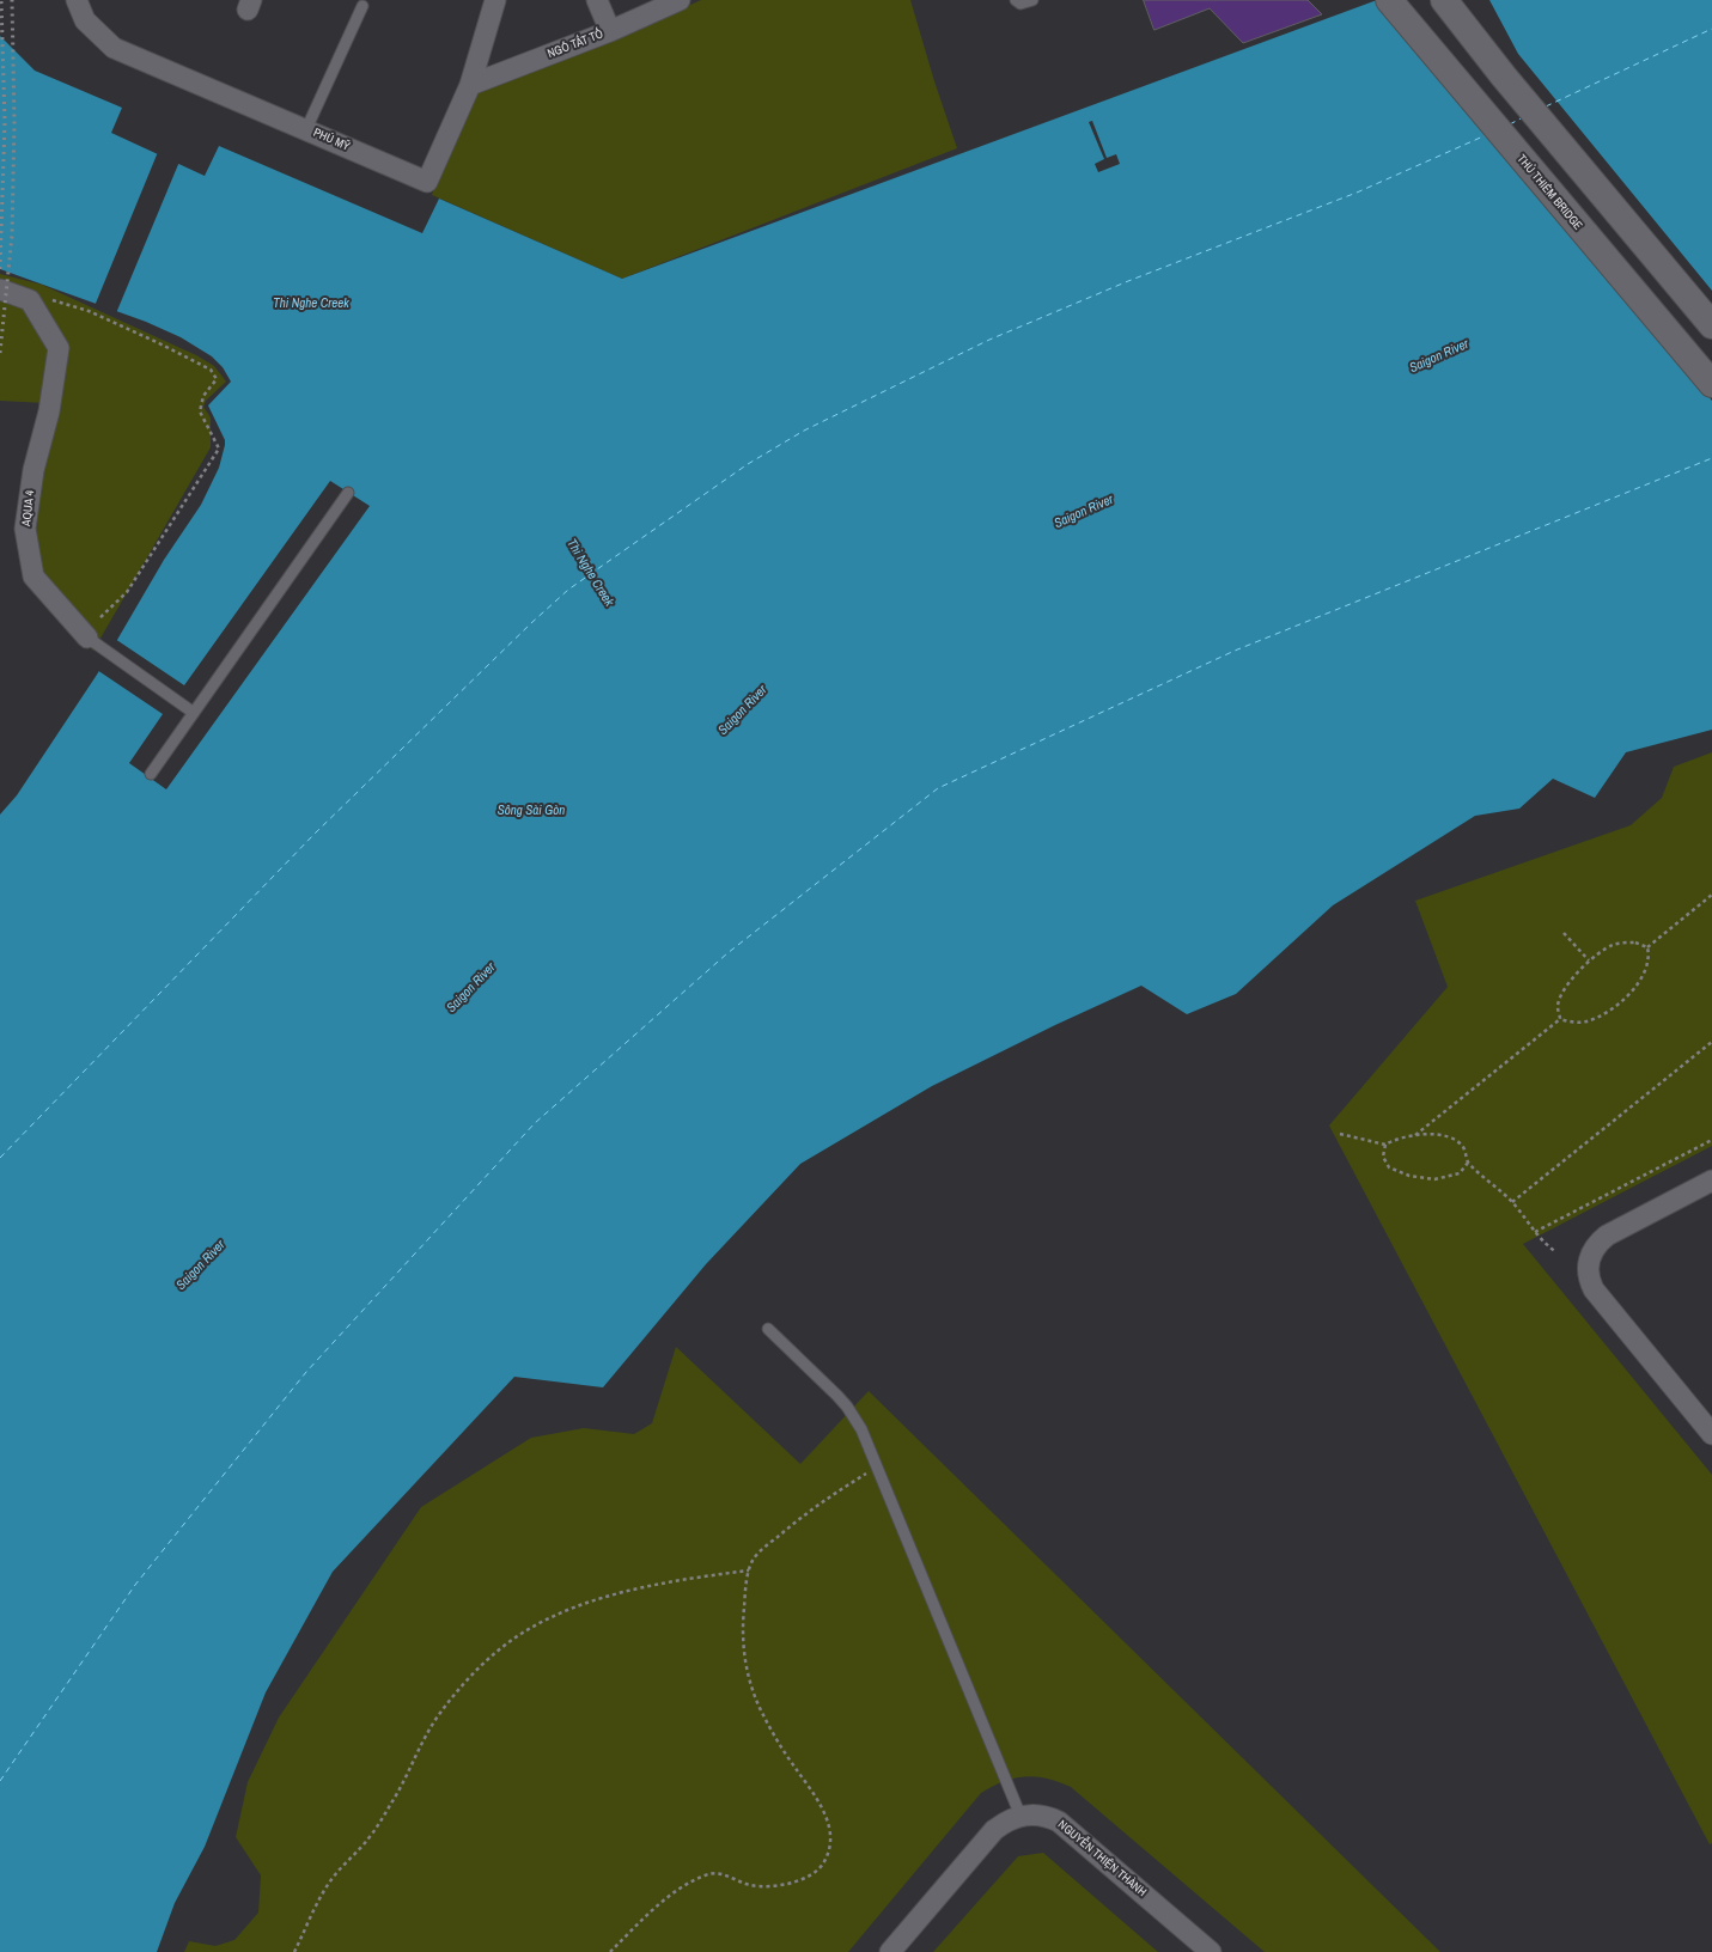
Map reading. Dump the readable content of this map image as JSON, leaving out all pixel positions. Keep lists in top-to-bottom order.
{
  "streets": {
    "main road": ["THỦ THIÊM BRIDGE"],
    "street": [
      "NGÔ TẤT TỐ",
      "PHÚ MỸ",
      "AQUA 4",
      "NGUYỄN THIỆN THÀNH"
    ]
  },
  "crossings": [
    ["NGÔ TẤT TỐ", "PHÚ MỸ"]
  ],
  "water": ["Thi Nghe Creek", "Saigon River", "Sông Sài Gòn"]
}
